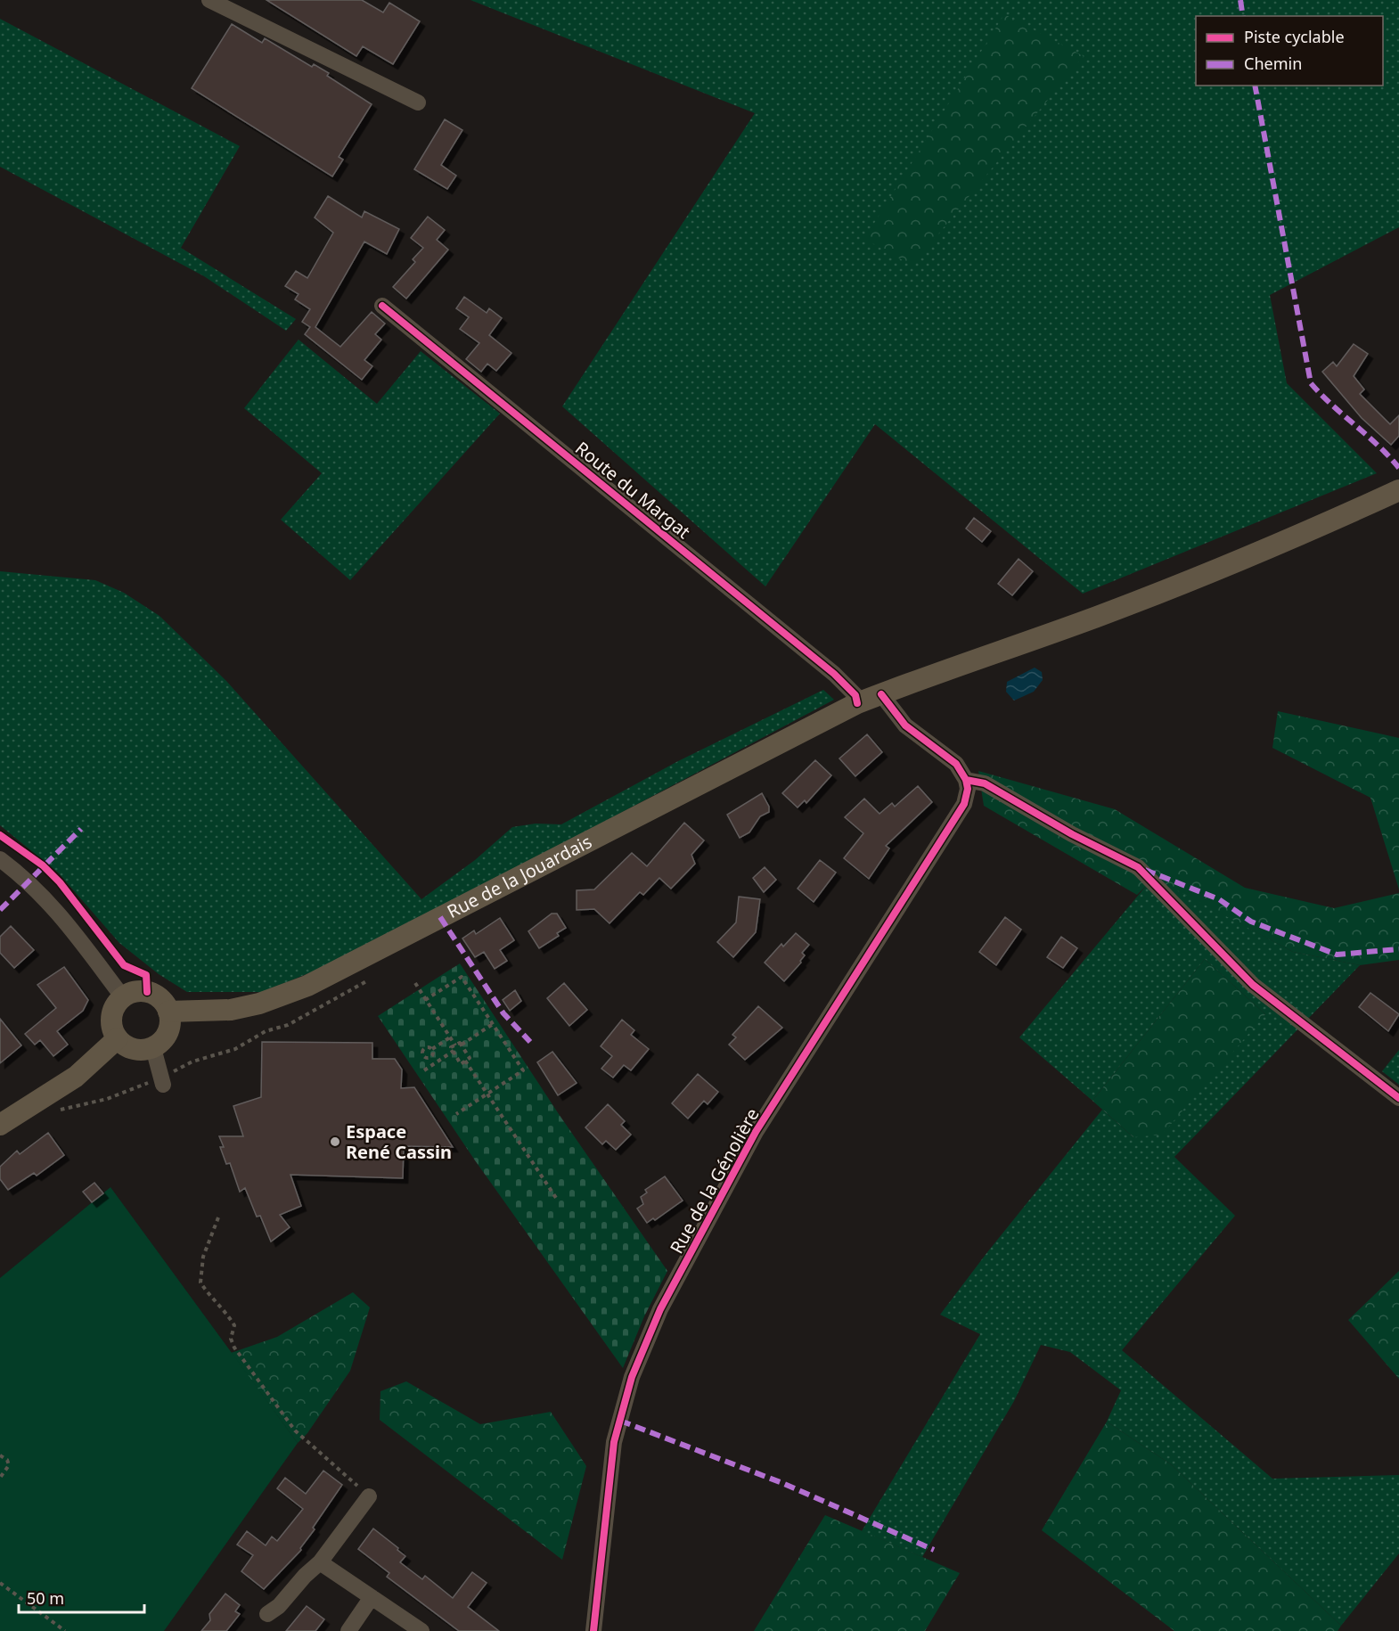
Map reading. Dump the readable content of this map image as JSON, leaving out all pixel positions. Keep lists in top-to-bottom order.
{
  "streets": {
    "main road": ["Rue de la Jouardais"],
    "street": ["Route du Margat", "Rue de la Génolière"]
  },
  "crossings": [
    ["Route du Margat", "Rue de la Jouardais"]
  ],
  "places": ["Espace René Cassin"],
  "legend": ["Piste cyclable", "Chemin"],
  "scale_bar": "50 m"
}
